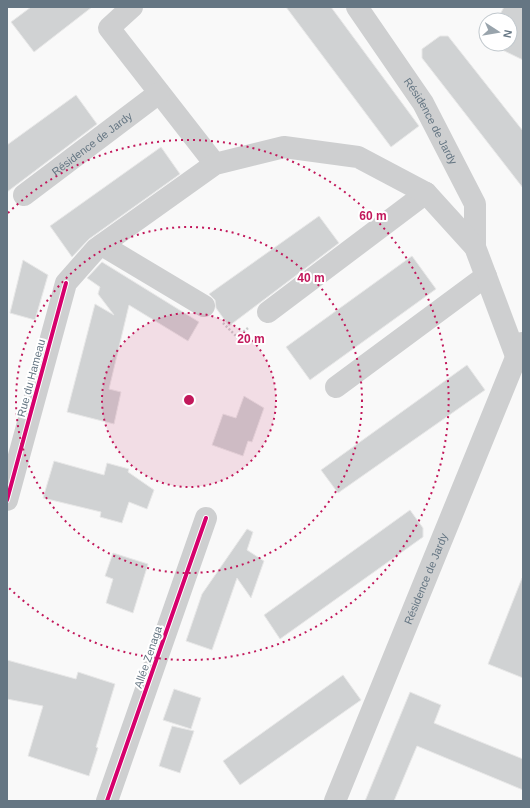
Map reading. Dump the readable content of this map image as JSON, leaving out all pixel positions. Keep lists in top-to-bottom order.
{
  "streets": {
    "street": ["Résidence de Jardy", "Rue du Hameau", "Allée Zenaga"]
  },
  "crossings": [
    ["Résidence de Jardy", "Rue du Hameau"]
  ],
  "north": "right",
  "rings": ["60 m", "40 m", "20 m"]
}
